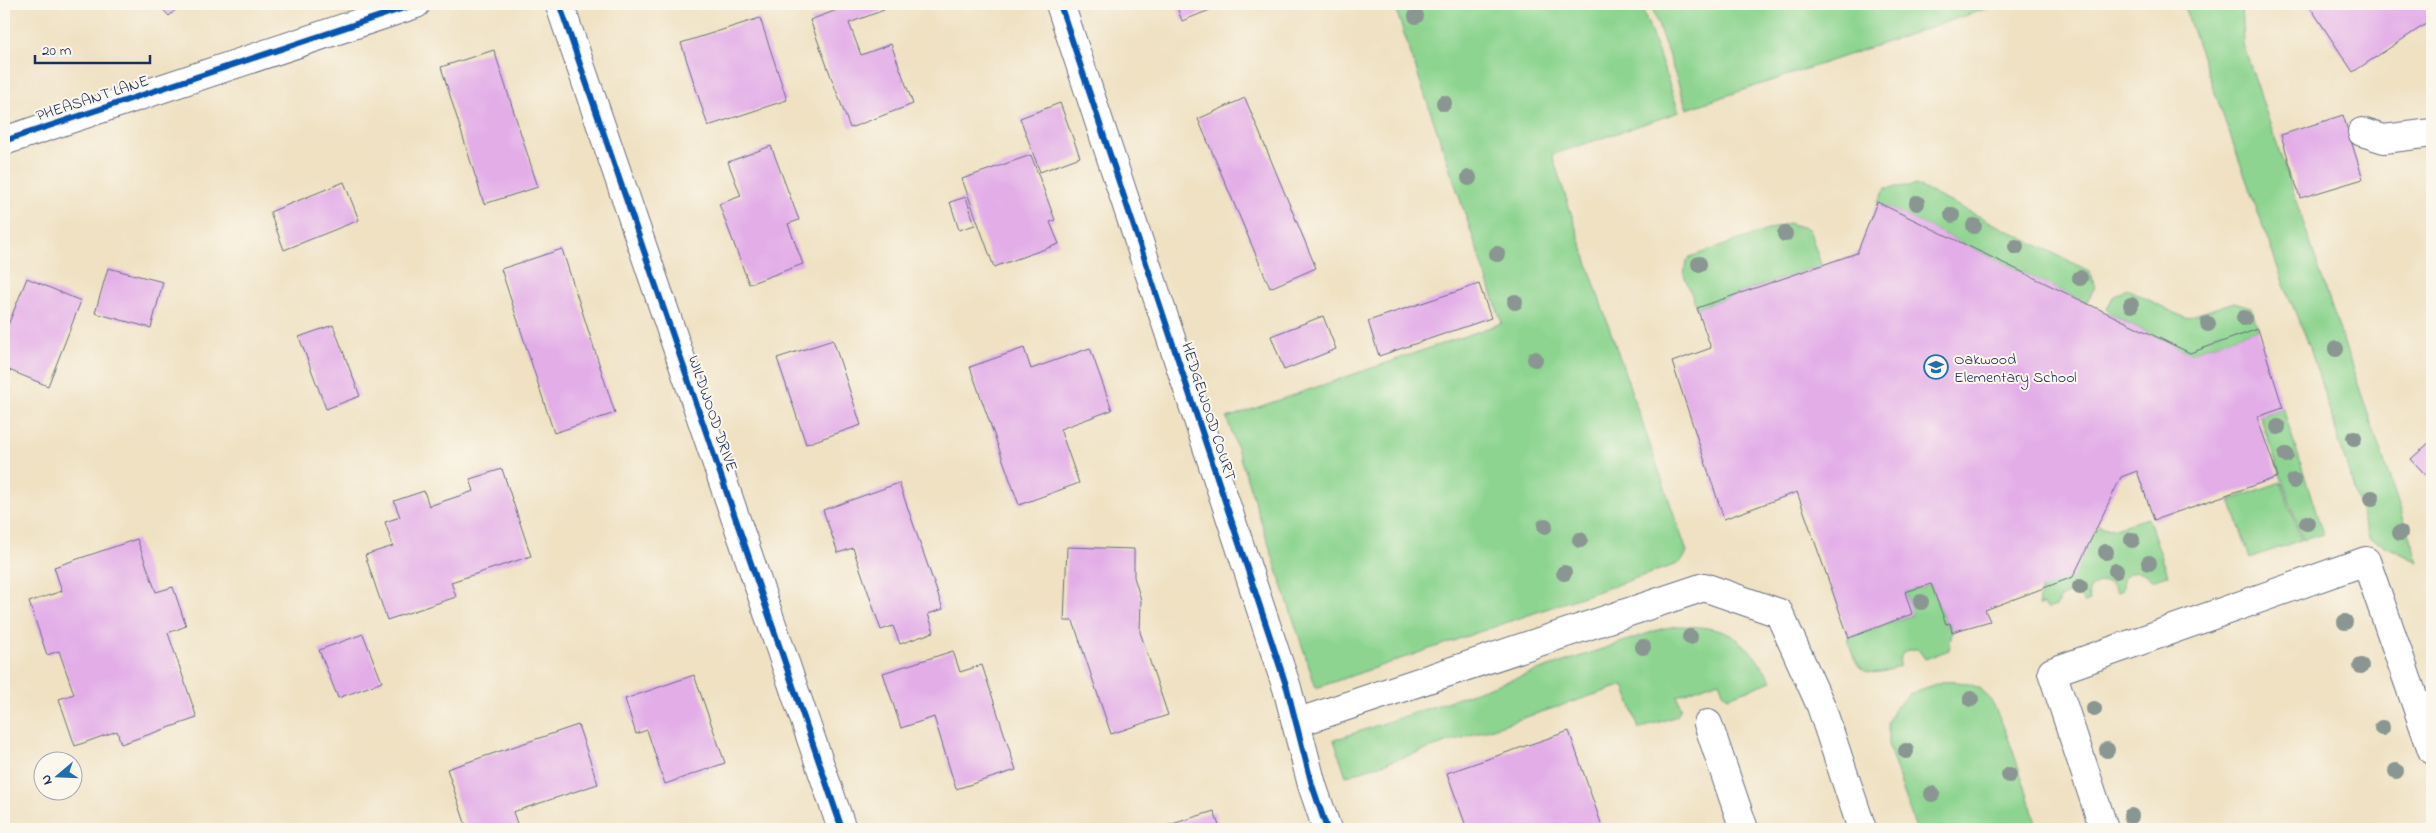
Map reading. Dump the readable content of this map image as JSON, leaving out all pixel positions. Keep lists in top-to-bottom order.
{
  "streets": {
    "street": ["PHEASANT LANE", "HEDGEWOOD COURT", "WILDWOOD DRIVE"]
  },
  "places": {
    "school or university": ["Oakwood Elementary School"]
  },
  "scale_bar": "20 m",
  "north": "left"
}
